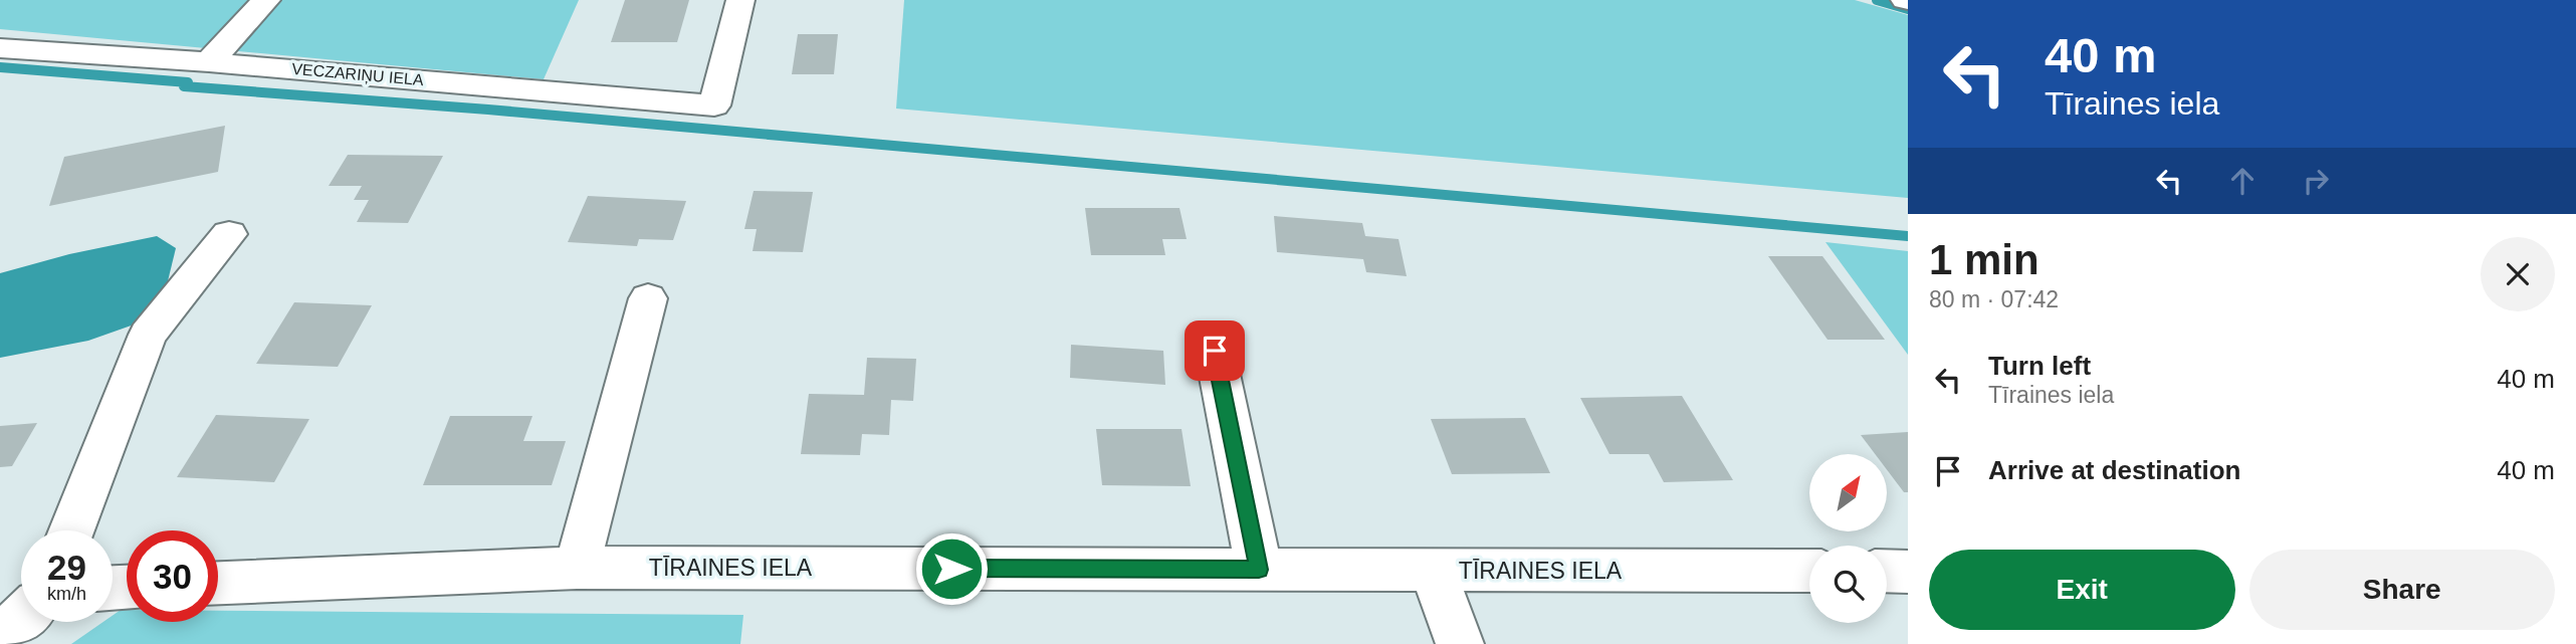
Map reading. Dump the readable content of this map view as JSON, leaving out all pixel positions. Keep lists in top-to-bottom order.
{
  "streets": {
    "street": ["VECZARIŅU IELA", "TĪRAINES IELA"]
  },
  "north": "top right",
  "page": {
    "turn": ["40 m", "Tīraines iela"],
    "heading": ["1 min", "80 m · 07:42"],
    "list": [
      {
        "name": "Turn left",
        "note": "Tīraines iela",
        "value": "40 m"
      },
      {
        "name": "Arrive at destination",
        "value": "40 m"
      }
    ],
    "speed": "29 km/h",
    "limit": "30",
    "buttons": ["Exit", "Share"]
  }
}
